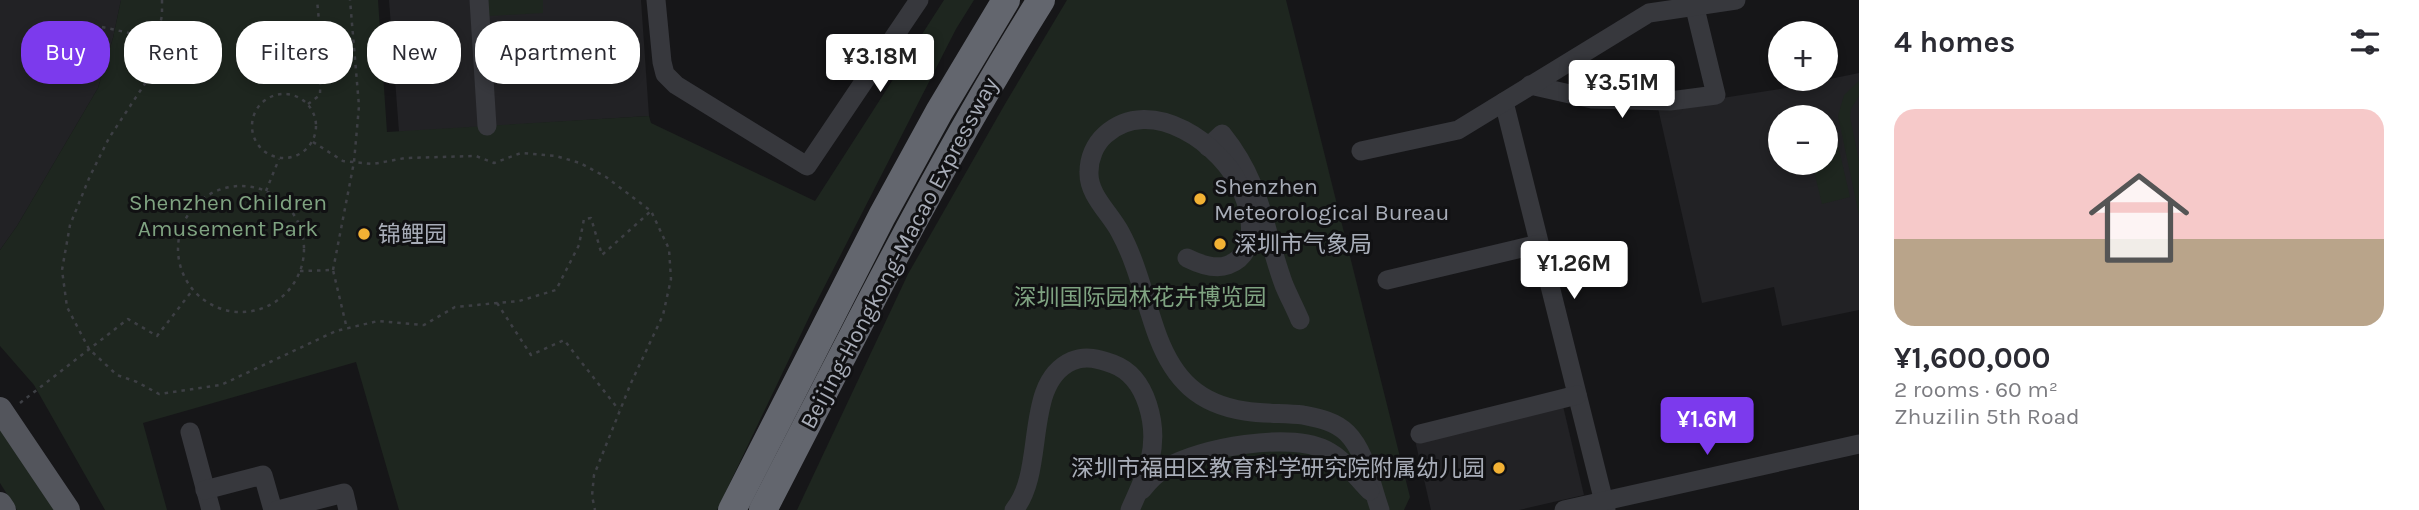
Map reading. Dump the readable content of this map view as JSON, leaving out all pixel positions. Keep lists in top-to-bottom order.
{
  "streets": {
    "highway": ["Beijing-Hongkong-Macao Expressway"]
  },
  "parks": ["Shenzhen Children Amusement Park", "深圳国际园林花卉博览园"],
  "places": [
    "Shenzhen Meteorological Bureau",
    "锦鲤园",
    "深圳市气象局",
    "深圳市福田区教育科学研究院附属幼儿园"
  ],
  "page": {
    "heading": "4 homes",
    "map_buttons": ["+", "−"],
    "chip": [
      "Buy",
      "Rent",
      "Filters",
      "New",
      "Apartment"
    ],
    "price": [
      "¥3.18M",
      "¥3.51M",
      "¥1.26M",
      "¥1.6M"
    ],
    "list": [
      {
        "name": "¥1,600,000",
        "note": "2 rooms · 60 m² · Zhuzilin 5th Road"
      }
    ]
  }
}
